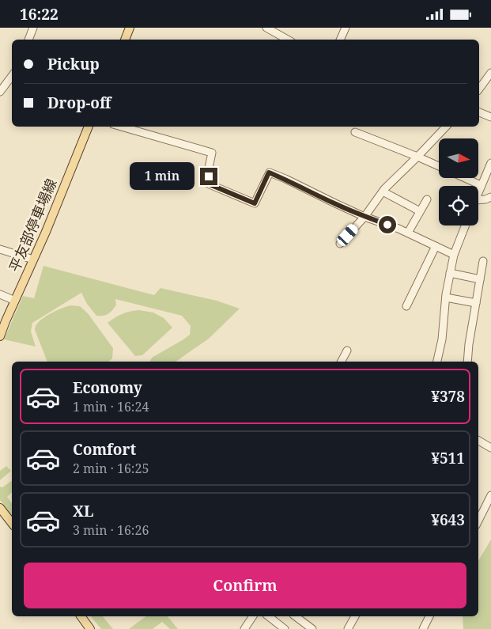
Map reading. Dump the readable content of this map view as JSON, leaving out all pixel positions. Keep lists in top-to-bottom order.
{
  "streets": {
    "main road": ["平友部停車場線"]
  },
  "north": "right",
  "page": {
    "status": "16:22",
    "banner": ["Pickup", "Drop-off"],
    "bubble": "1 min",
    "list": [
      {
        "name": "Economy",
        "note": "1 min · 16:24",
        "value": "¥378"
      },
      {
        "name": "Comfort",
        "note": "2 min · 16:25",
        "value": "¥511"
      },
      {
        "name": "XL",
        "note": "3 min · 16:26",
        "value": "¥643"
      }
    ],
    "buttons": "Confirm"
  }
}
